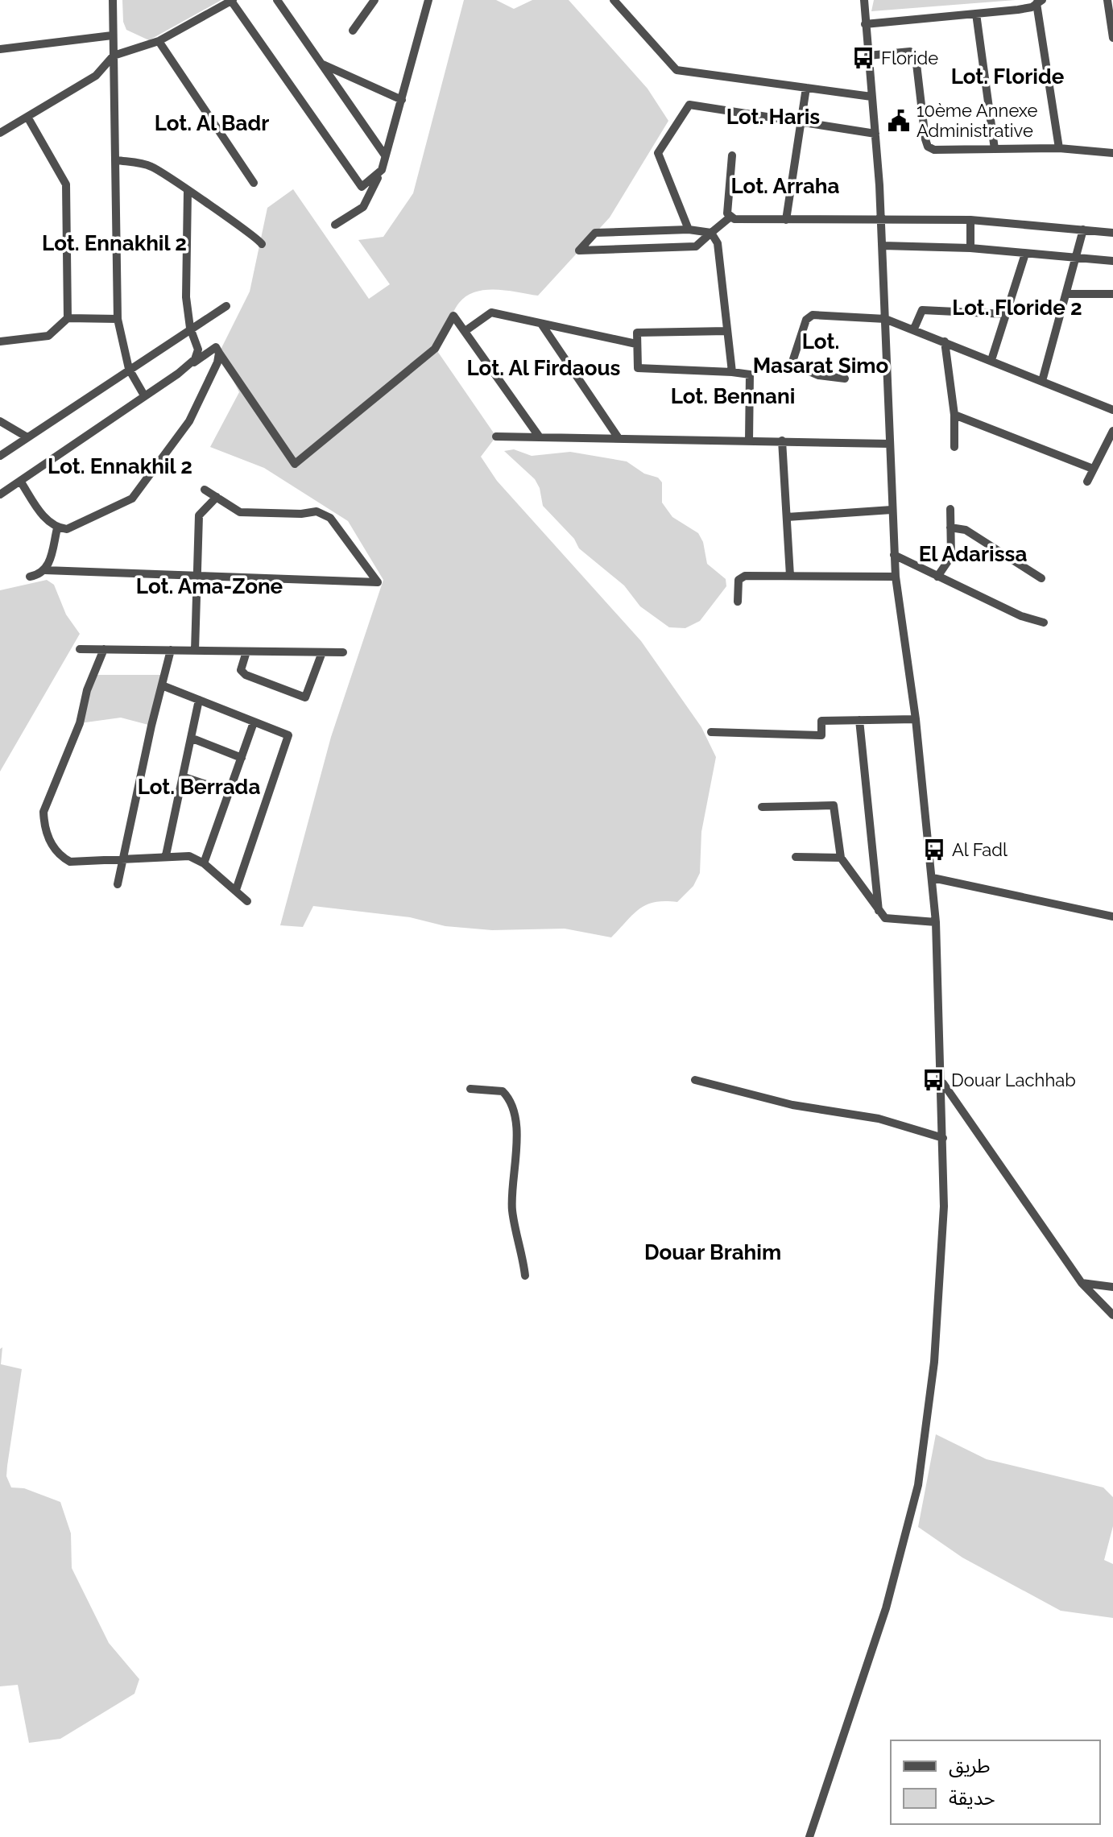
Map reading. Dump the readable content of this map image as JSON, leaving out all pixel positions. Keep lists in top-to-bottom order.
{
  "districts": [
    "Lot. Floride",
    "Lot. Haris",
    "Lot. Al Badr",
    "Lot. Arraha",
    "Lot. Ennakhil 2",
    "Lot. Floride 2",
    "Lot. Masarat Simo",
    "Lot. Al Firdaous",
    "Lot. Bennani",
    "Lot. Ennakhil 2",
    "El Adarissa",
    "Lot. Ama-Zone",
    "Lot. Berrada",
    "Douar Brahim"
  ],
  "places": {
    "bus stop": ["Floride", "Al Fadl", "Douar Lachhab"],
    "public building": ["10ème Annexe Administrative"]
  },
  "legend": ["طريق", "حديقة"]
}
